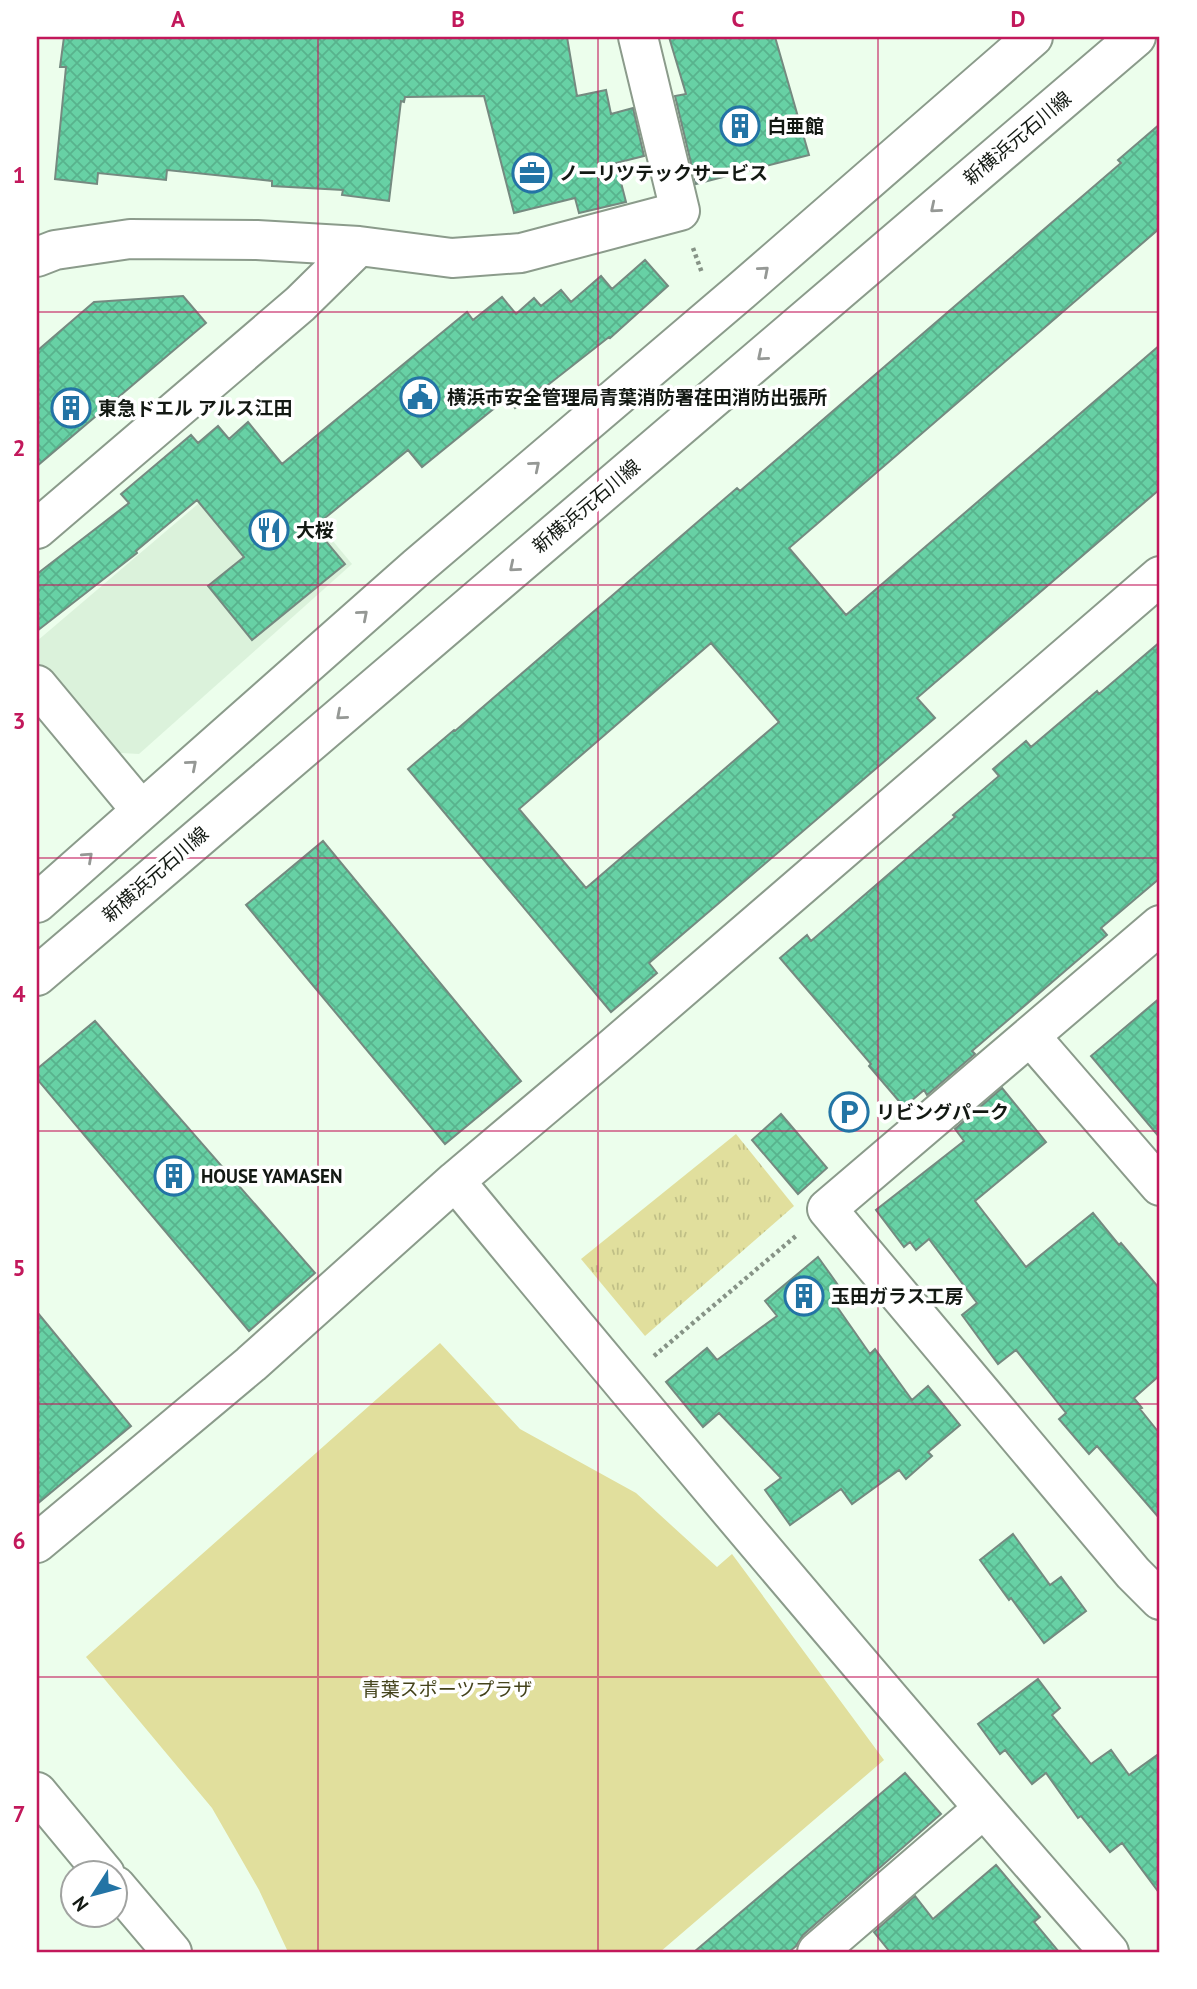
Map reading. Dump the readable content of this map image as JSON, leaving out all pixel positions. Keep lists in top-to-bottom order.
{
  "streets": {
    "street": ["新横浜元石川線"]
  },
  "parks": ["青葉スポーツプラザ"],
  "places": {
    "building": [
      "白亜館",
      "東急ドエル アルス江田",
      "HOUSE YAMASEN",
      "玉田ガラス工房"
    ],
    "office": ["ノーリツテックサービス"],
    "public building": ["横浜市安全管理局青葉消防署荏田消防出張所"],
    "restaurant": ["大桜"],
    "parking": ["リビングパーク"]
  },
  "north": "bottom left",
  "grid": {
    "columns": [
      "A",
      "B",
      "C",
      "D"
    ],
    "rows": [
      "1",
      "2",
      "3",
      "4",
      "5",
      "6",
      "7"
    ]
  }
}
